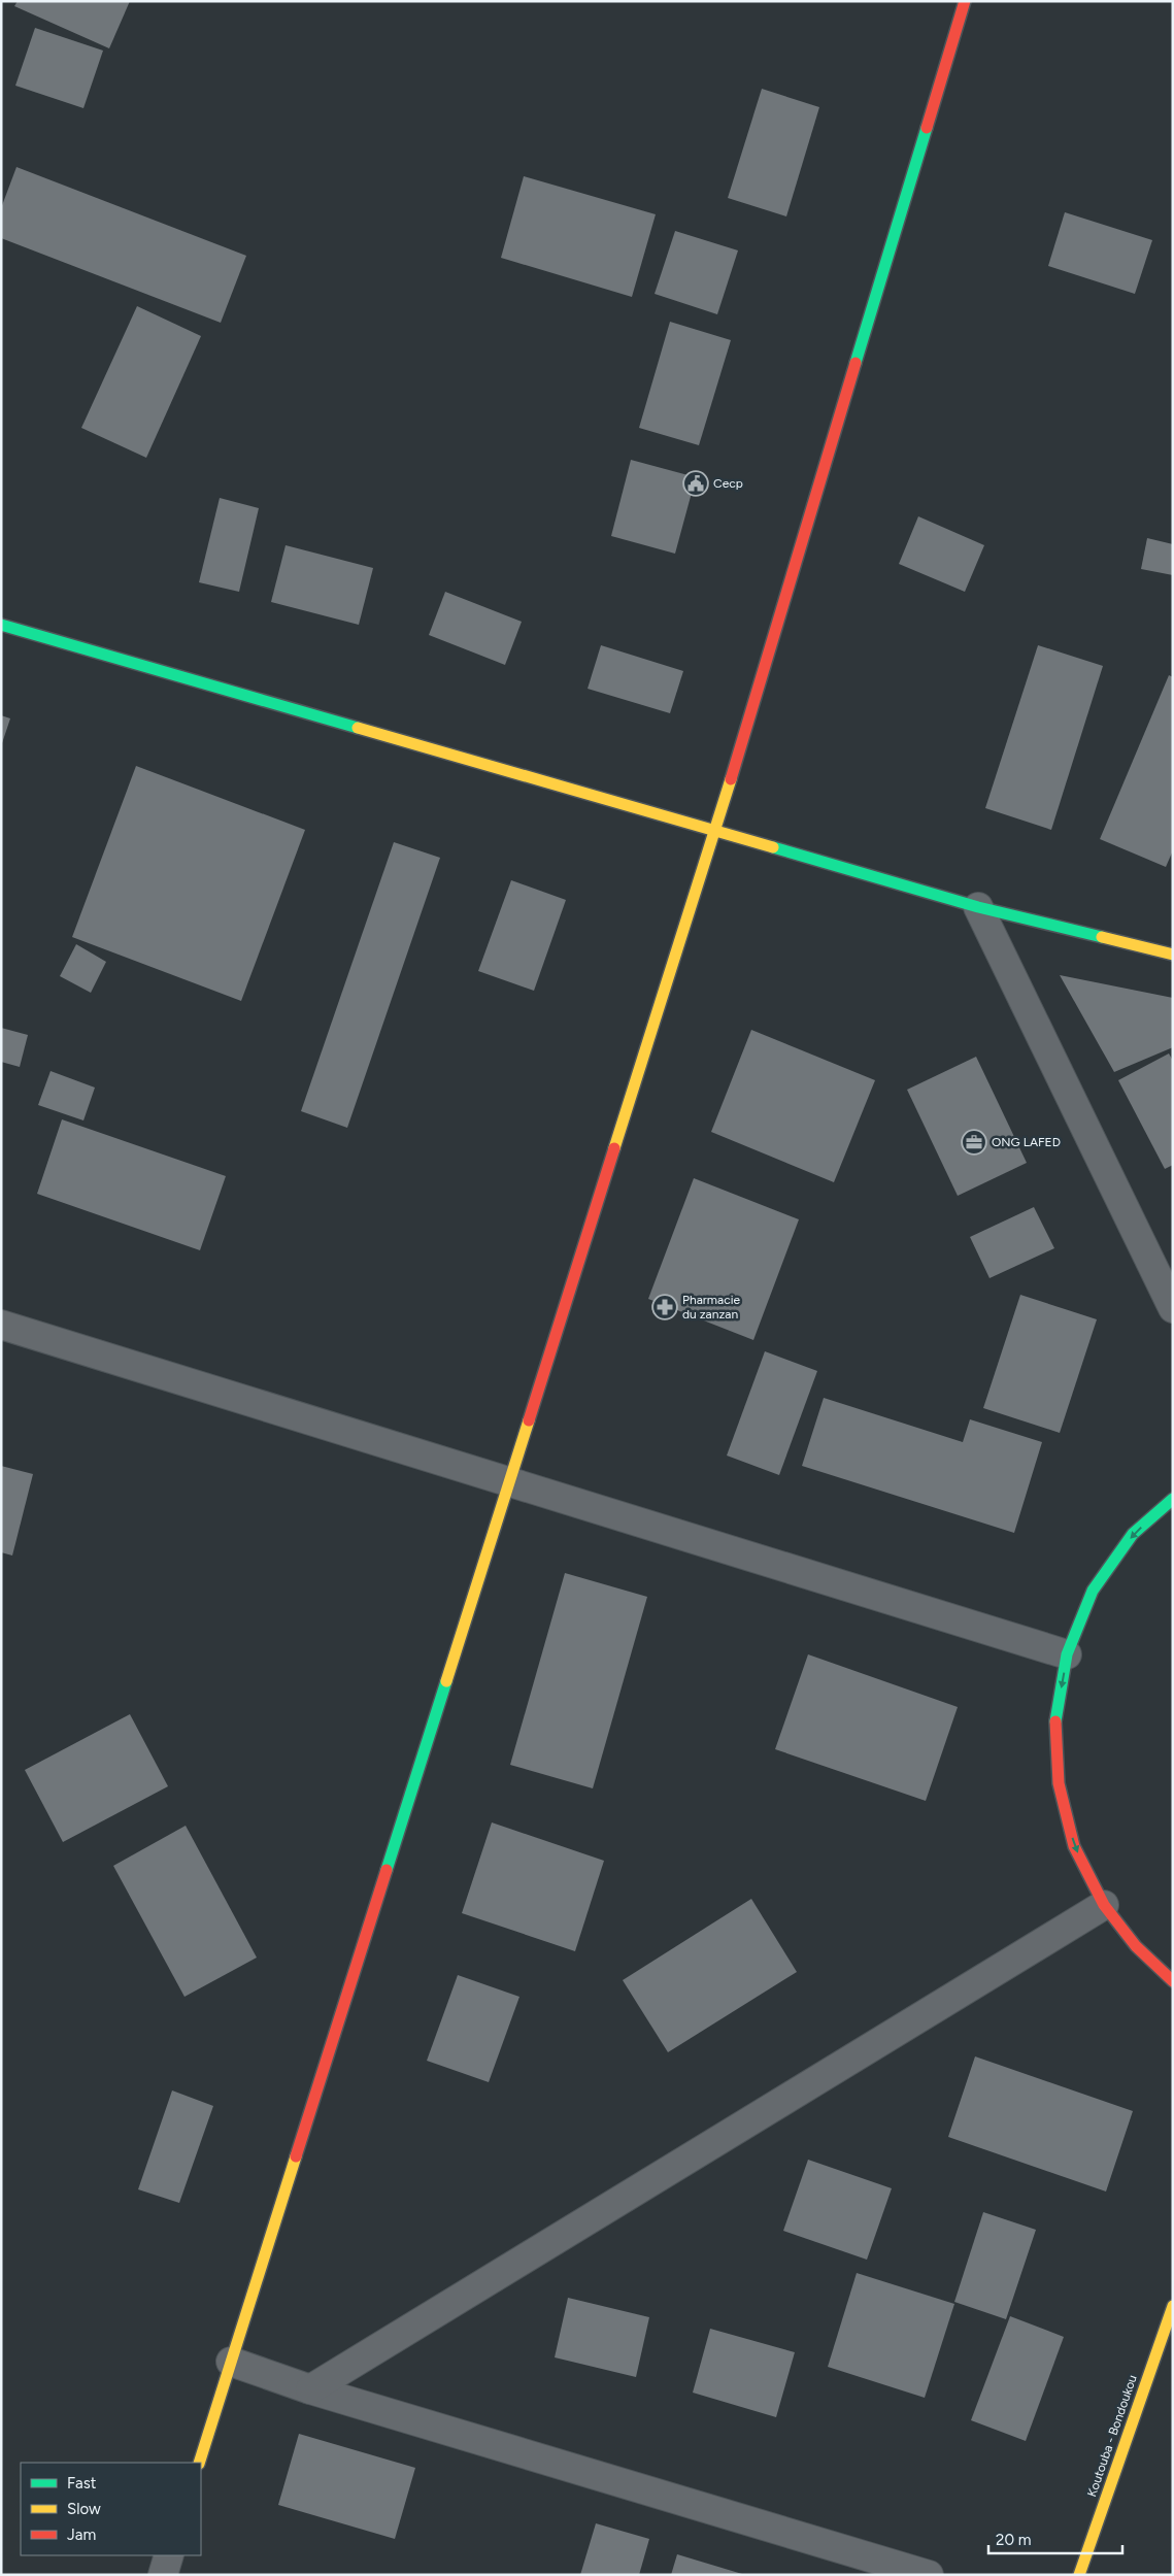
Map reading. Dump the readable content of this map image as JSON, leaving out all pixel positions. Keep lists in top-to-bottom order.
{
  "streets": {
    "street": ["Koutouba - Bondoukou"]
  },
  "places": {
    "public building": ["Cecp"],
    "office": ["ONG LAFED"],
    "pharmacy": ["Pharmacie du zanzan"]
  },
  "legend": ["Fast", "Slow", "Jam"],
  "scale_bar": "20 m"
}
